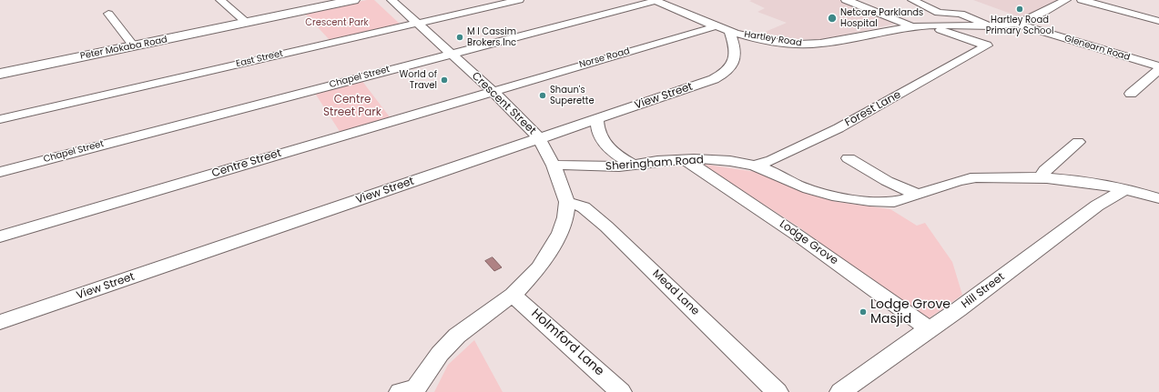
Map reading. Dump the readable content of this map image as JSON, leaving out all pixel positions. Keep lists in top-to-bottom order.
{
  "streets": {
    "street": [
      "Hartley Road",
      "Peter Mokaba Road",
      "Glenearn Road",
      "Norse Road",
      "East Street",
      "Chapel Street",
      "View Street",
      "Crescent Street",
      "Forest Lane",
      "Centre Street",
      "Sheringham Road",
      "Lodge Grove",
      "Hill Street",
      "Mead Lane",
      "Holmford Lane"
    ]
  },
  "crossings": [
    ["Hartley Road", "Glenearn Road"],
    ["Hartley Road", "Norse Road"],
    ["Hartley Road", "Chapel Street"],
    ["Hartley Road", "View Street"],
    ["Hartley Road", "Forest Lane"],
    ["Norse Road", "View Street"],
    ["Norse Road", "Crescent Street"],
    ["Norse Road", "Centre Street"],
    ["East Street", "Crescent Street"],
    ["Chapel Street", "Crescent Street"],
    ["View Street", "Crescent Street"],
    ["Crescent Street", "Centre Street"],
    ["Crescent Street", "Sheringham Road"],
    ["Crescent Street", "Mead Lane"],
    ["Crescent Street", "Holmford Lane"],
    ["Forest Lane", "Sheringham Road"],
    ["Sheringham Road", "Lodge Grove"],
    ["Sheringham Road", "Hill Street"],
    ["Lodge Grove", "Hill Street"]
  ],
  "parks": ["Crescent Park", "Centre Street Park"],
  "places": [
    "Hartley Road Primary School",
    "Netcare Parklands Hospital",
    "M I Cassim Brokers Inc",
    "World of Travel",
    "Shaun's Superette",
    "Lodge Grove Masjid"
  ]
}
